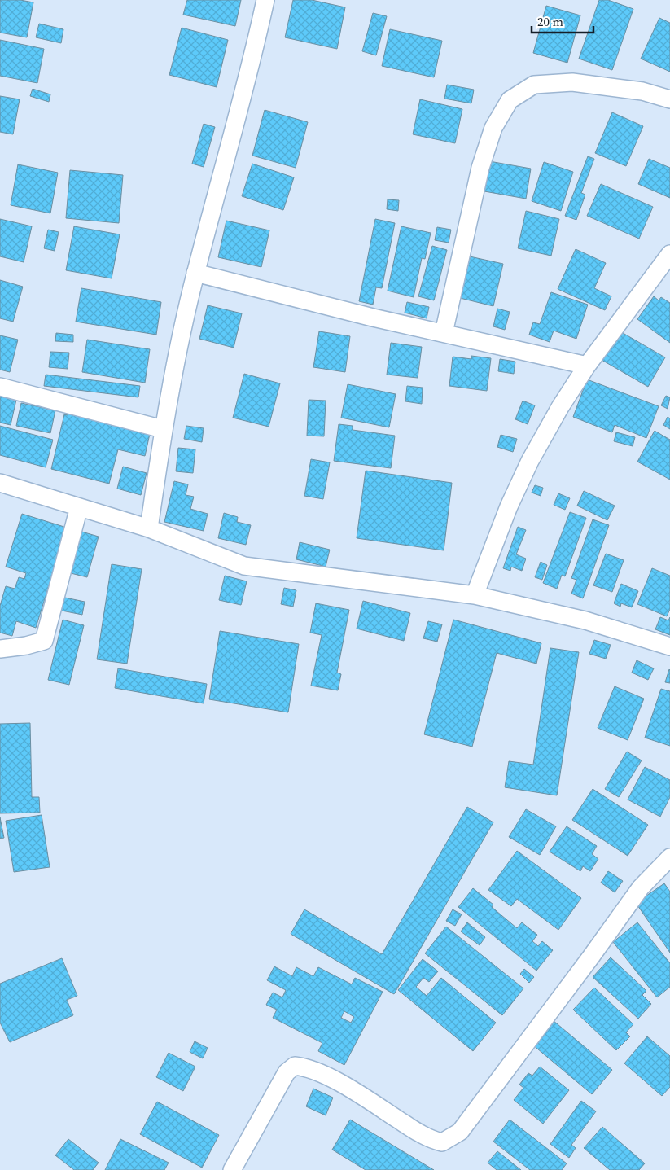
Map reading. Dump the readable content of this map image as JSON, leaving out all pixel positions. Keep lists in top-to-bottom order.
{
  "scale_bar": "20 m"
}
